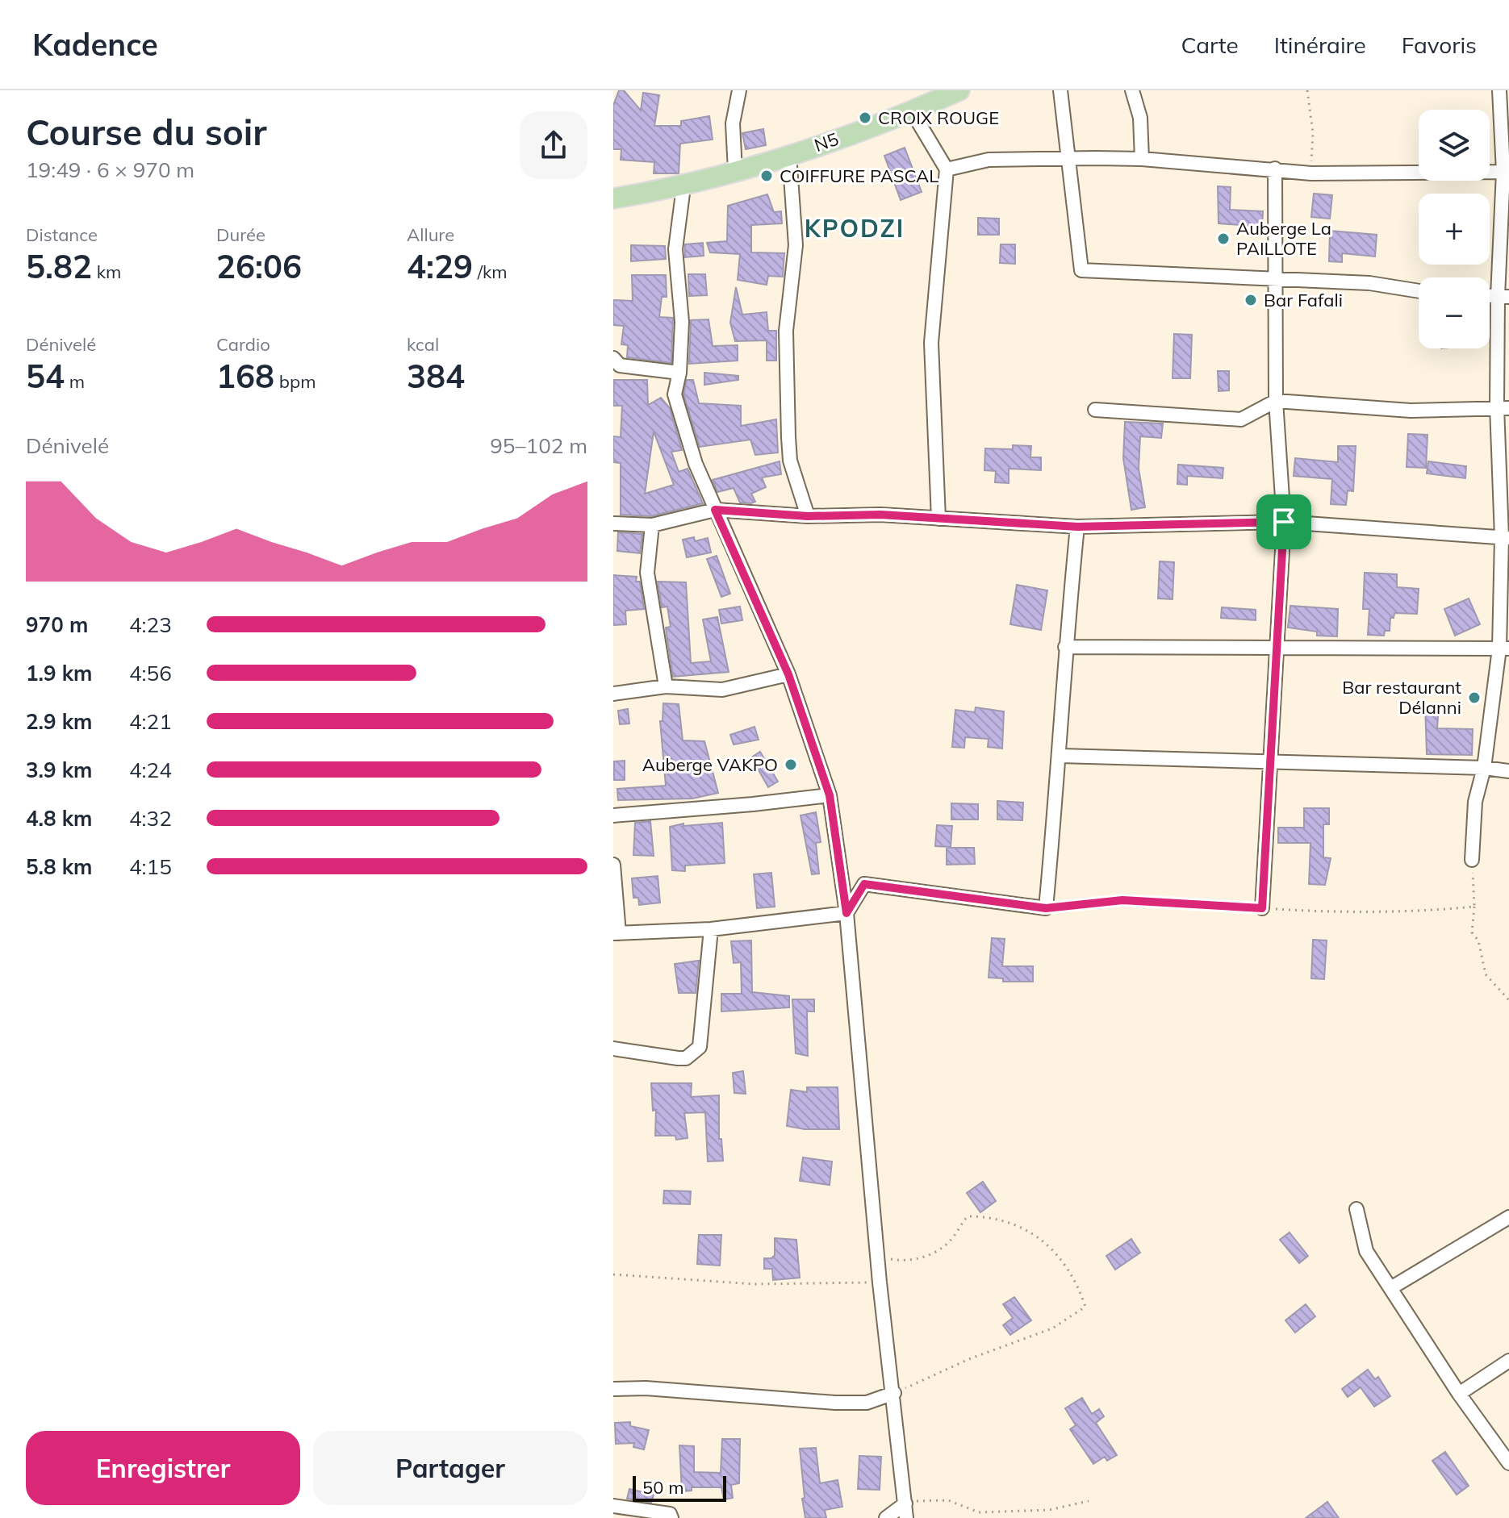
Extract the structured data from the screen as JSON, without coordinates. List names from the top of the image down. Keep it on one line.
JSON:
{"streets":{"main road":["N5"]},"districts":["KPODZI"],"places":["CROIX ROUGE","COIFFURE PASCAL","Auberge La PAILLOTE","Bar Fafali","Bar restaurant Délanni","Auberge VAKPO"],"scale_bar":"50 m","page":{"header":"Kadence","nav":["Carte","Itinéraire","Favoris"],"heading":["Course du soir","19:49 · 6 × 970 m"],"map_buttons":["+","−"],"stats":[["Distance","5.82 km"],["Durée","26:06"],["Allure","4:29 /km"],["Dénivelé","54 m"],["Cardio","168 bpm"],["kcal","384"]],"chart":["Dénivelé","95–102 m"],"list":[{"name":"970 m","note":"4:23"},{"name":"1.9 km","note":"4:56"},{"name":"2.9 km","note":"4:21"},{"name":"3.9 km","note":"4:24"},{"name":"4.8 km","note":"4:32"},{"name":"5.8 km","note":"4:15"}],"buttons":["Enregistrer","Partager"],"scale":"50 m"}}
